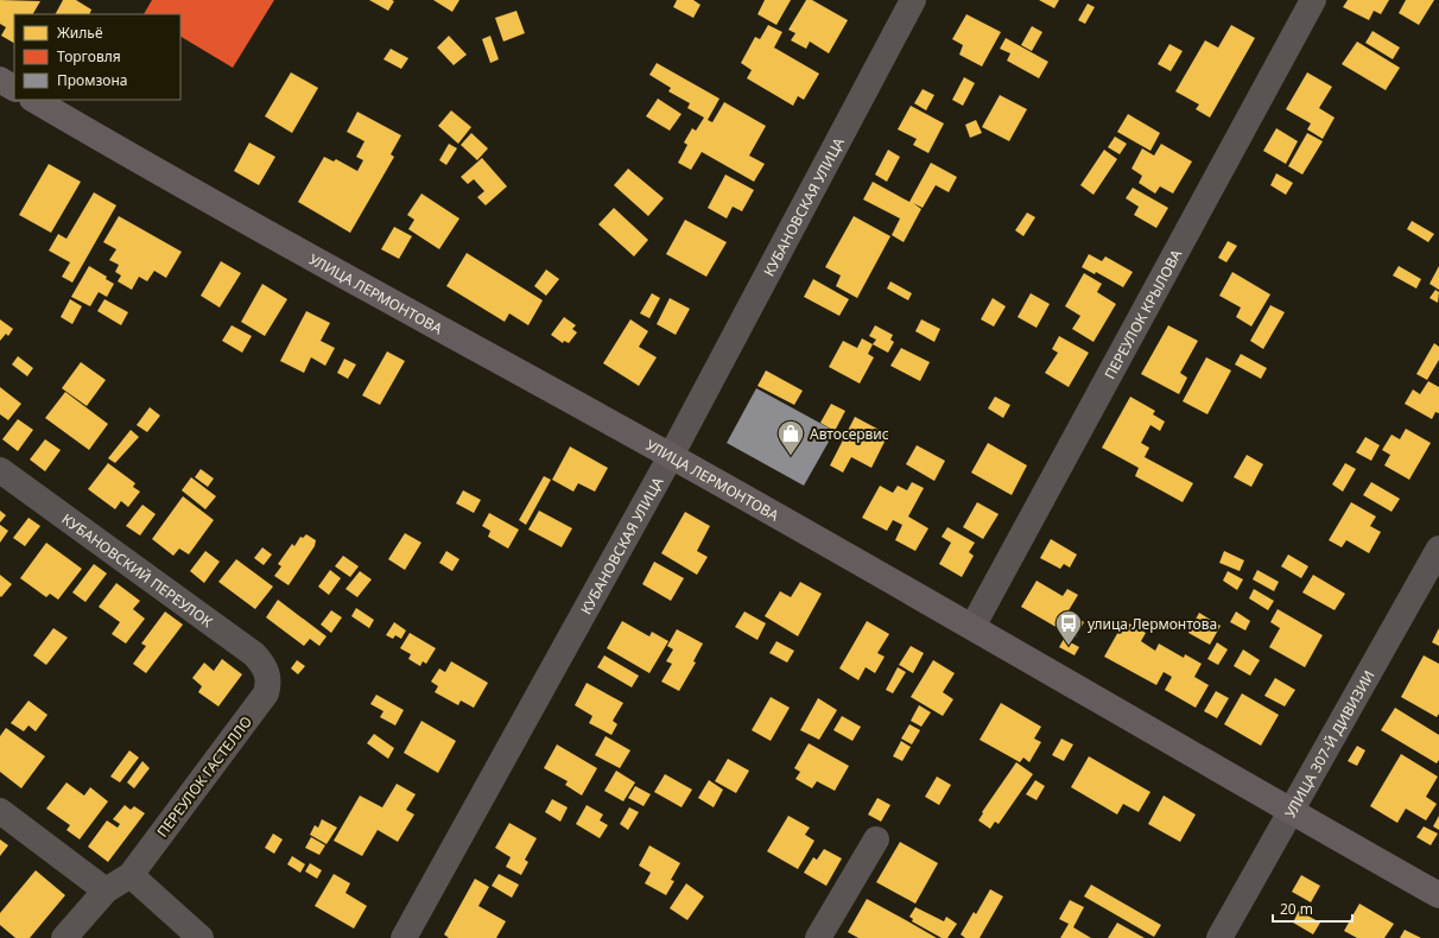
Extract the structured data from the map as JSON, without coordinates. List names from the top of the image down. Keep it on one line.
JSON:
{"streets":{"main road":["УЛИЦА ЛЕРМОНТОВА"],"street":["КУБАНОВСКАЯ УЛИЦА","ПЕРЕУЛОК КРЫЛОВА","КУБАНОВСКИЙ ПЕРЕУЛОК","УЛИЦА 307-Й ДИВИЗИИ","ПЕРЕУЛОК ГАСТЕЛЛО"]},"crossings":[["КУБАНОВСКАЯ УЛИЦА","УЛИЦА ЛЕРМОНТОВА"],["УЛИЦА ЛЕРМОНТОВА","ПЕРЕУЛОК КРЫЛОВА"],["УЛИЦА ЛЕРМОНТОВА","УЛИЦА 307-Й ДИВИЗИИ"],["КУБАНОВСКИЙ ПЕРЕУЛОК","ПЕРЕУЛОК ГАСТЕЛЛО"]],"places":{"shop":["Автосервис"],"bus stop":["улица Лермонтова"]},"legend":["Жильё","Торговля","Промзона"],"scale_bar":"20 m"}
